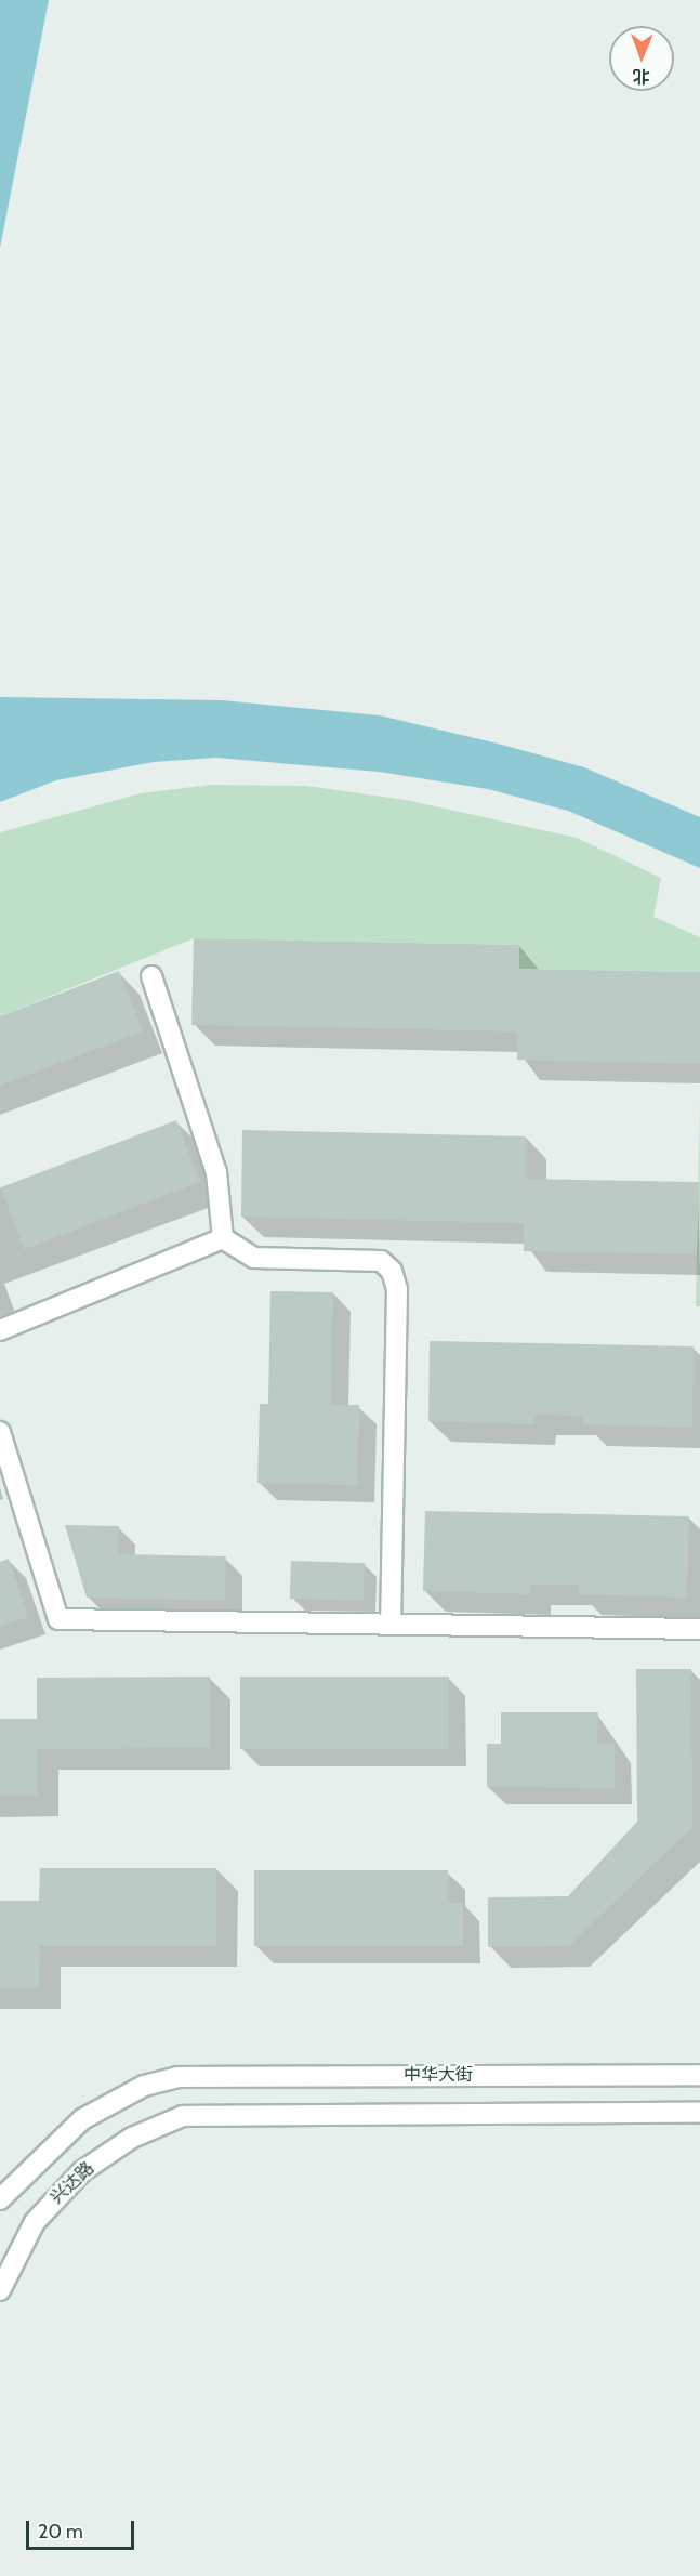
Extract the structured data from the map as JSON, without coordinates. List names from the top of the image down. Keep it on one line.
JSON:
{"streets":{"street":["中华大街","兴达路"]},"scale_bar":"20 m","north":"bottom"}
